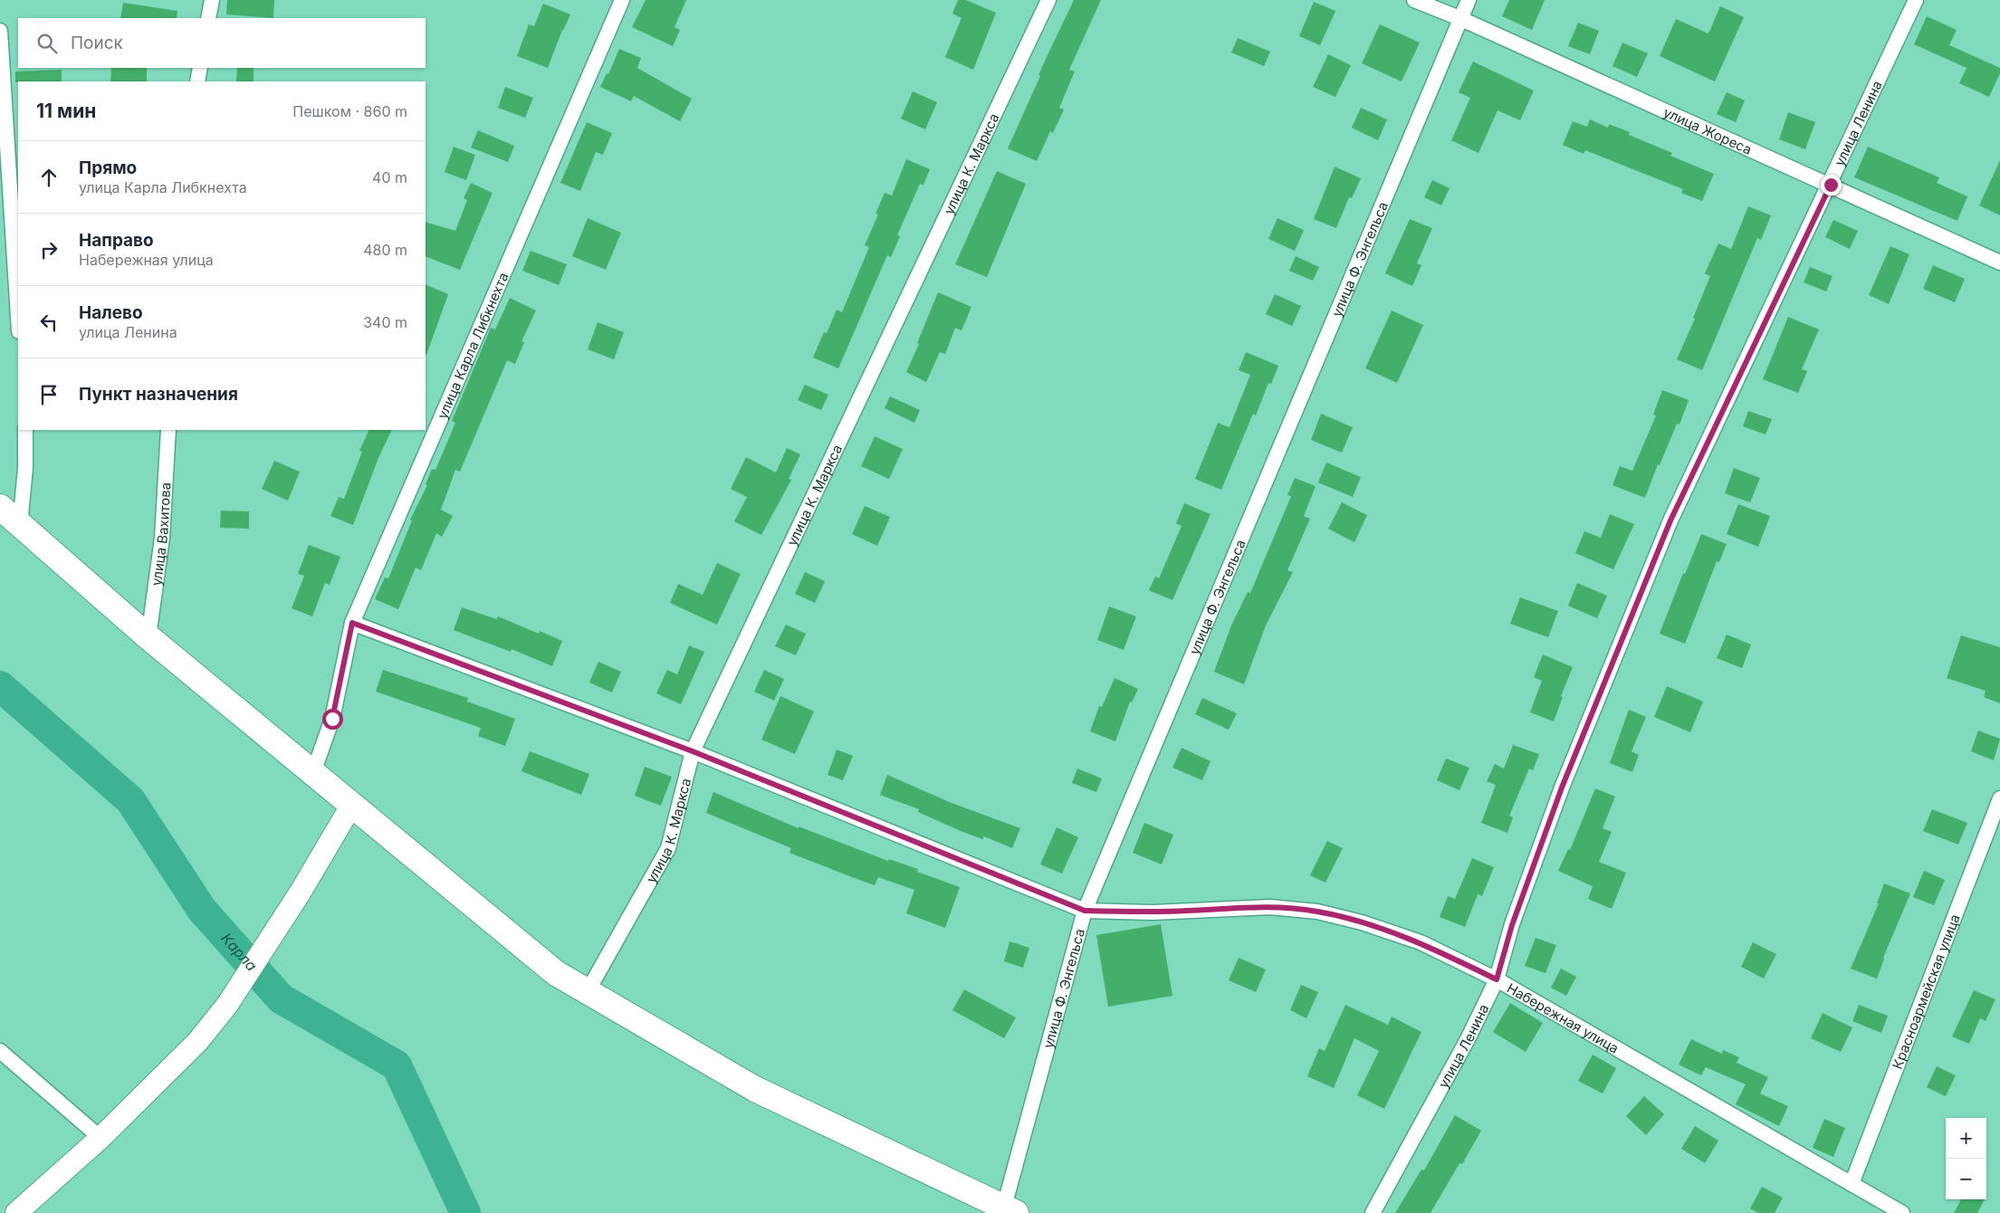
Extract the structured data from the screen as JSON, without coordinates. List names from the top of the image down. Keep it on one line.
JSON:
{"streets":{"street":["улица Ленина","улица Жореса","улица К. Маркса","улица Ф. Энгельса","улица Карла Либкнехта","улица Вахитова","Красноармейская улица","Набережная улица"]},"crossings":[["улица Ленина","улица Жореса"],["улица Ленина","Набережная улица"],["улица Жореса","улица Ф. Энгельса"],["улица К. Маркса","Набережная улица"],["улица Ф. Энгельса","Набережная улица"],["улица Карла Либкнехта","Набережная улица"],["Красноармейская улица","Набережная улица"]],"water":["Карла"],"page":{"search":"Поиск","heading":["11 мин","Пешком · 860 m"],"list":[["Прямо","улица Карла Либкнехта","40 m"],["Направо","Набережная улица","480 m"],["Налево","улица Ленина","340 m"],"Пункт назначения"],"map_buttons":["+","−"]}}
